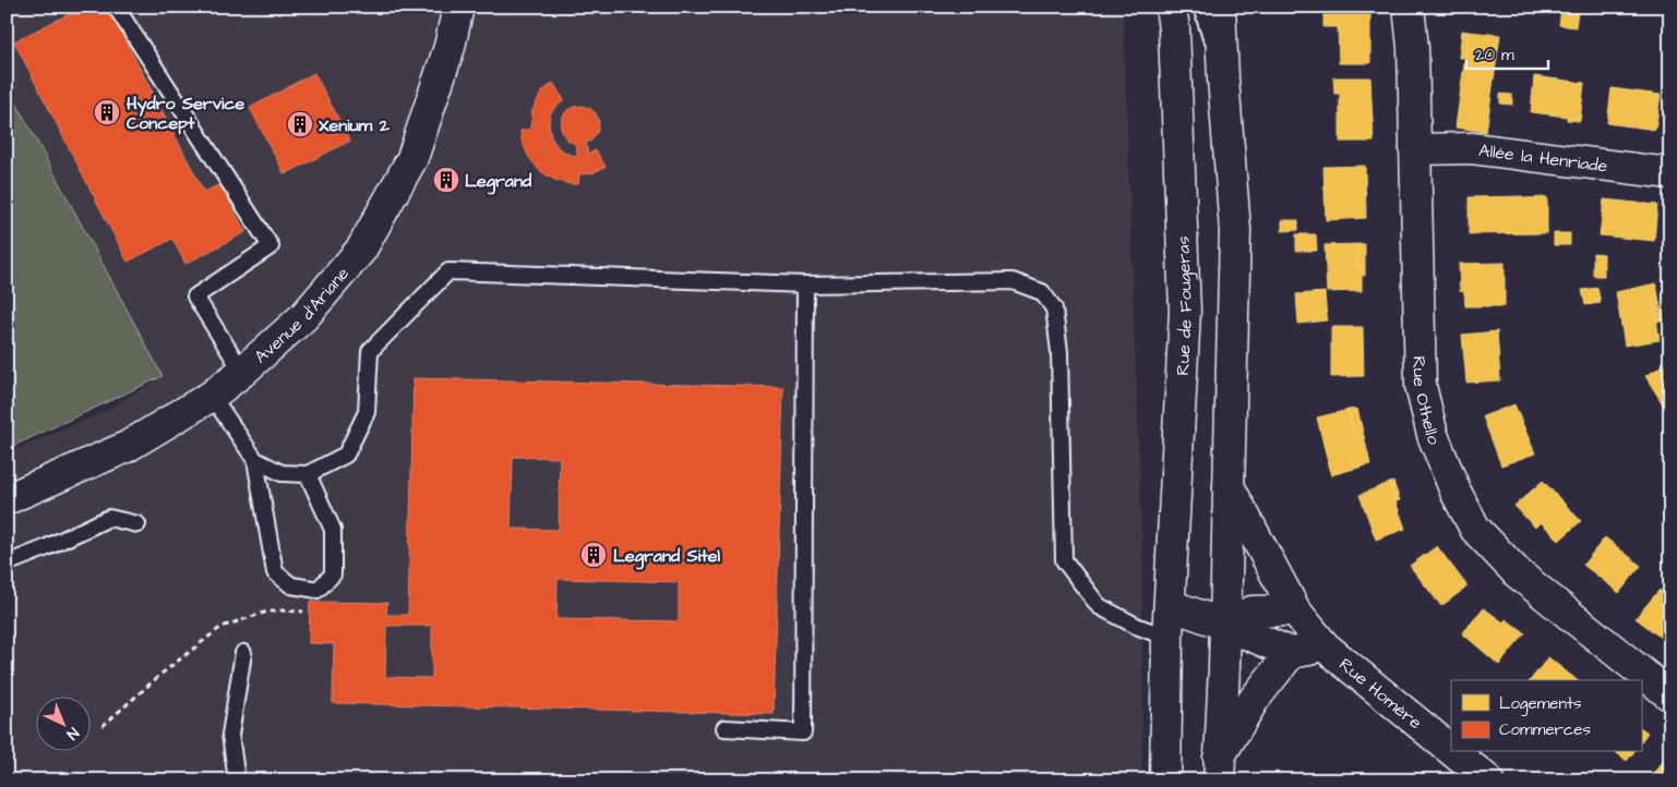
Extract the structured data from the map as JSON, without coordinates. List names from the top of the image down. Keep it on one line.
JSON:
{"streets":{"street":["Allée la Henriade","Rue de Fougeras","Avenue d'Ariane","Rue Othello","Rue Homère"]},"crossings":[["Allée la Henriade","Rue Othello"]],"places":{"building":["Hydro Service Concept","Xenium 2","Legrand","Legrand Sitel"]},"legend":["Logements","Commerces"],"scale_bar":"20 m","north":"bottom right"}
